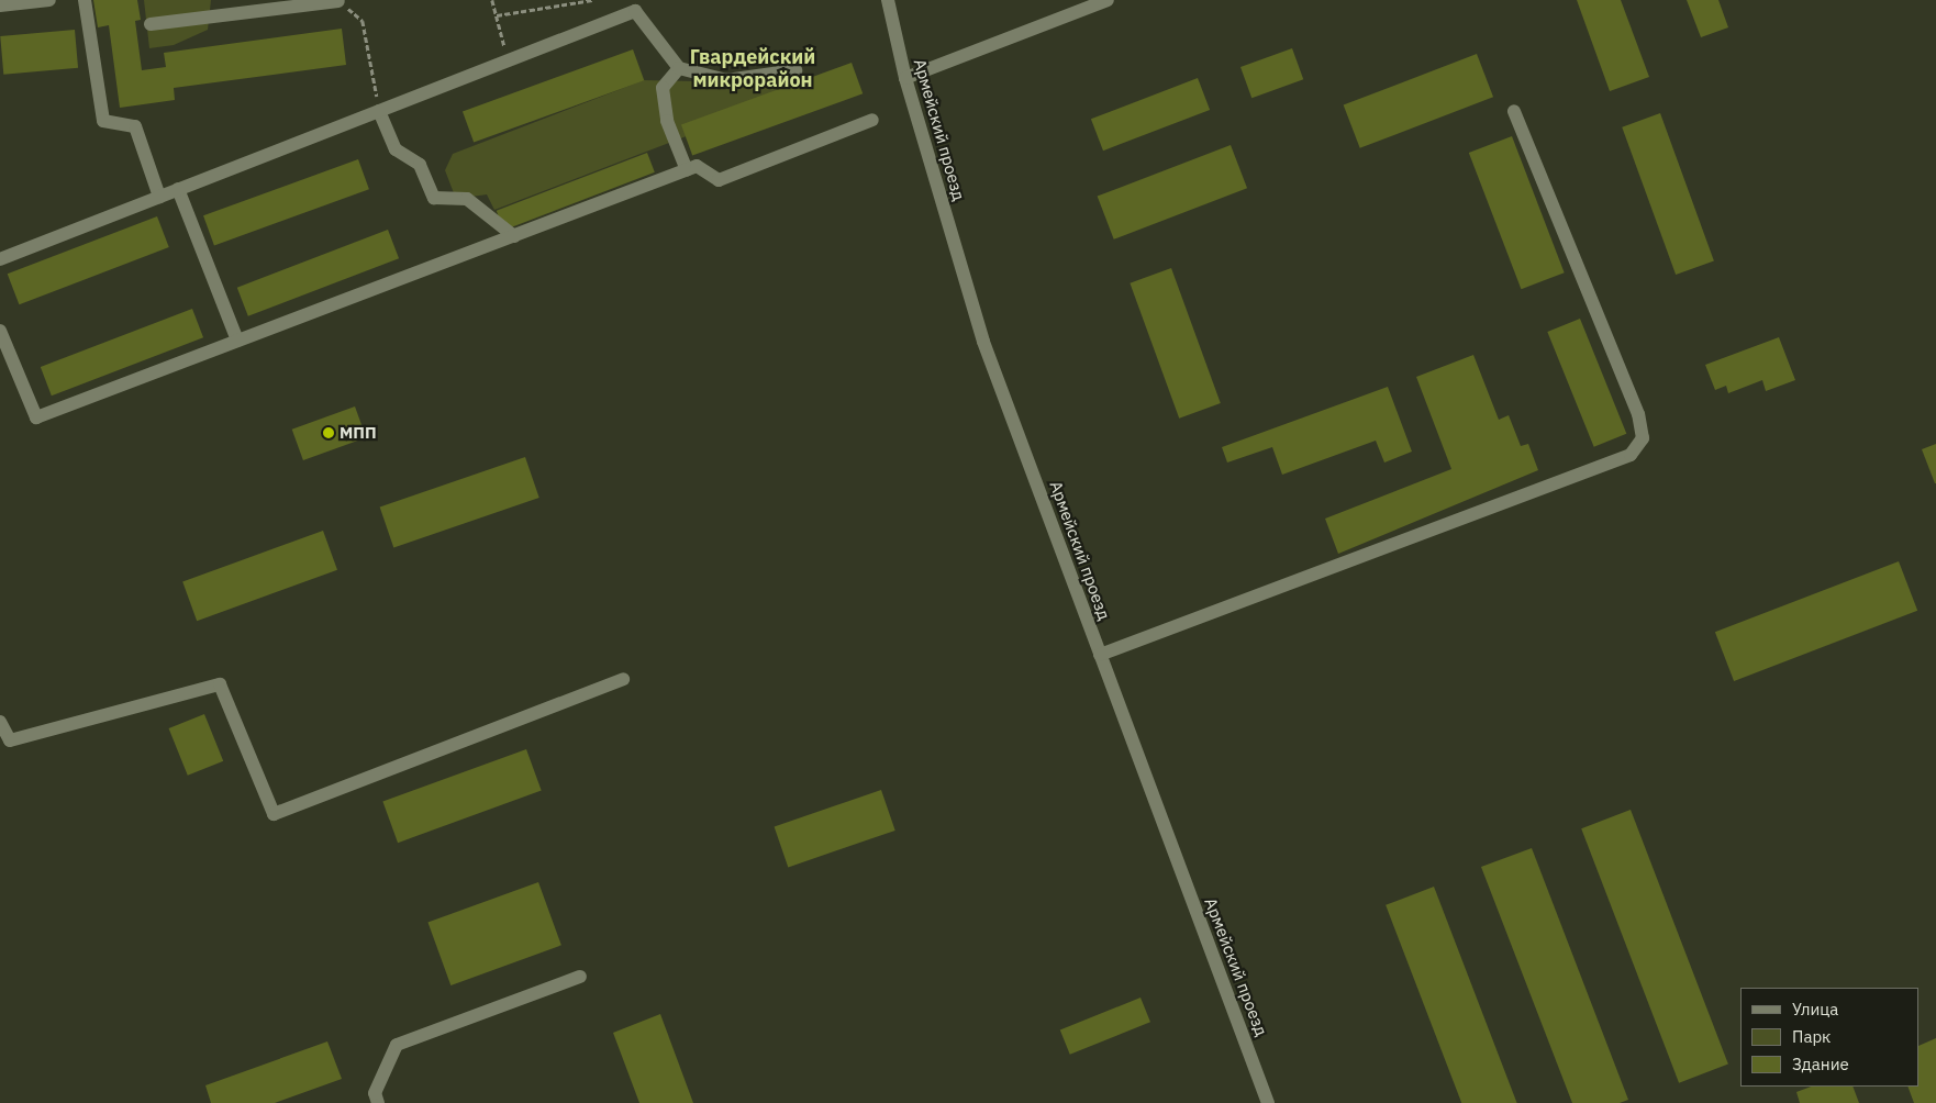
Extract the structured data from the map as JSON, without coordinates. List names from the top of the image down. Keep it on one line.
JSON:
{"streets":{"street":["Армейский проезд"]},"districts":["Гвардейский микрорайон"],"places":["МПП"],"legend":["Улица","Парк","Здание"]}
